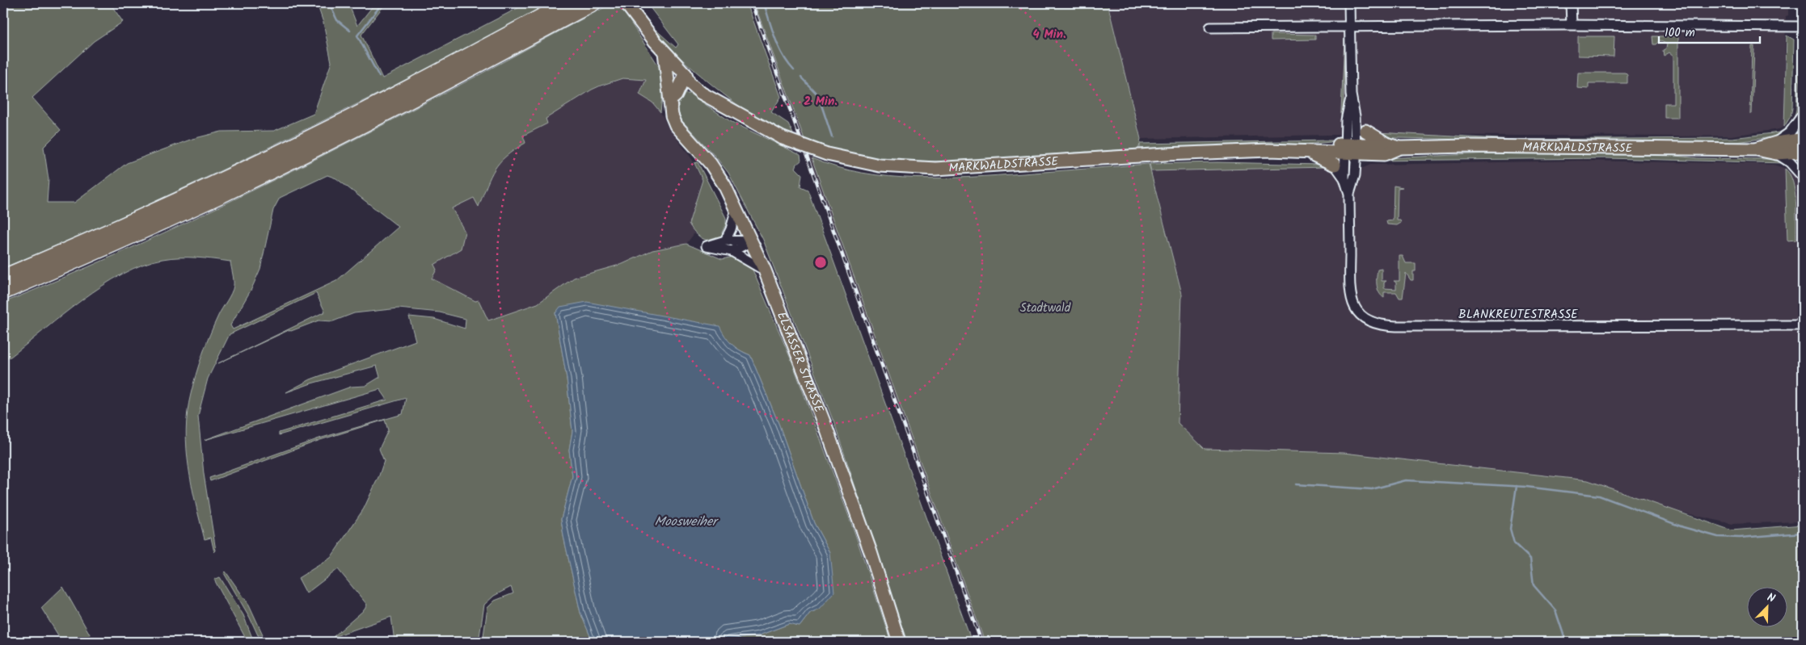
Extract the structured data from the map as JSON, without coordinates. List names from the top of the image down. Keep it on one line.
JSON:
{"streets":{"main road":["MARKWALDSTRASSE","ELSÄSSER STRASSE"],"street":["BLANKREUTESTRASSE"]},"crossings":[["MARKWALDSTRASSE","BLANKREUTESTRASSE"],["MARKWALDSTRASSE","ELSÄSSER STRASSE"]],"water":["Moosweiher"],"parks":["Stadtwald"],"scale_bar":"100 m","north":"top right","rings":["4 Min.","2 Min."]}
